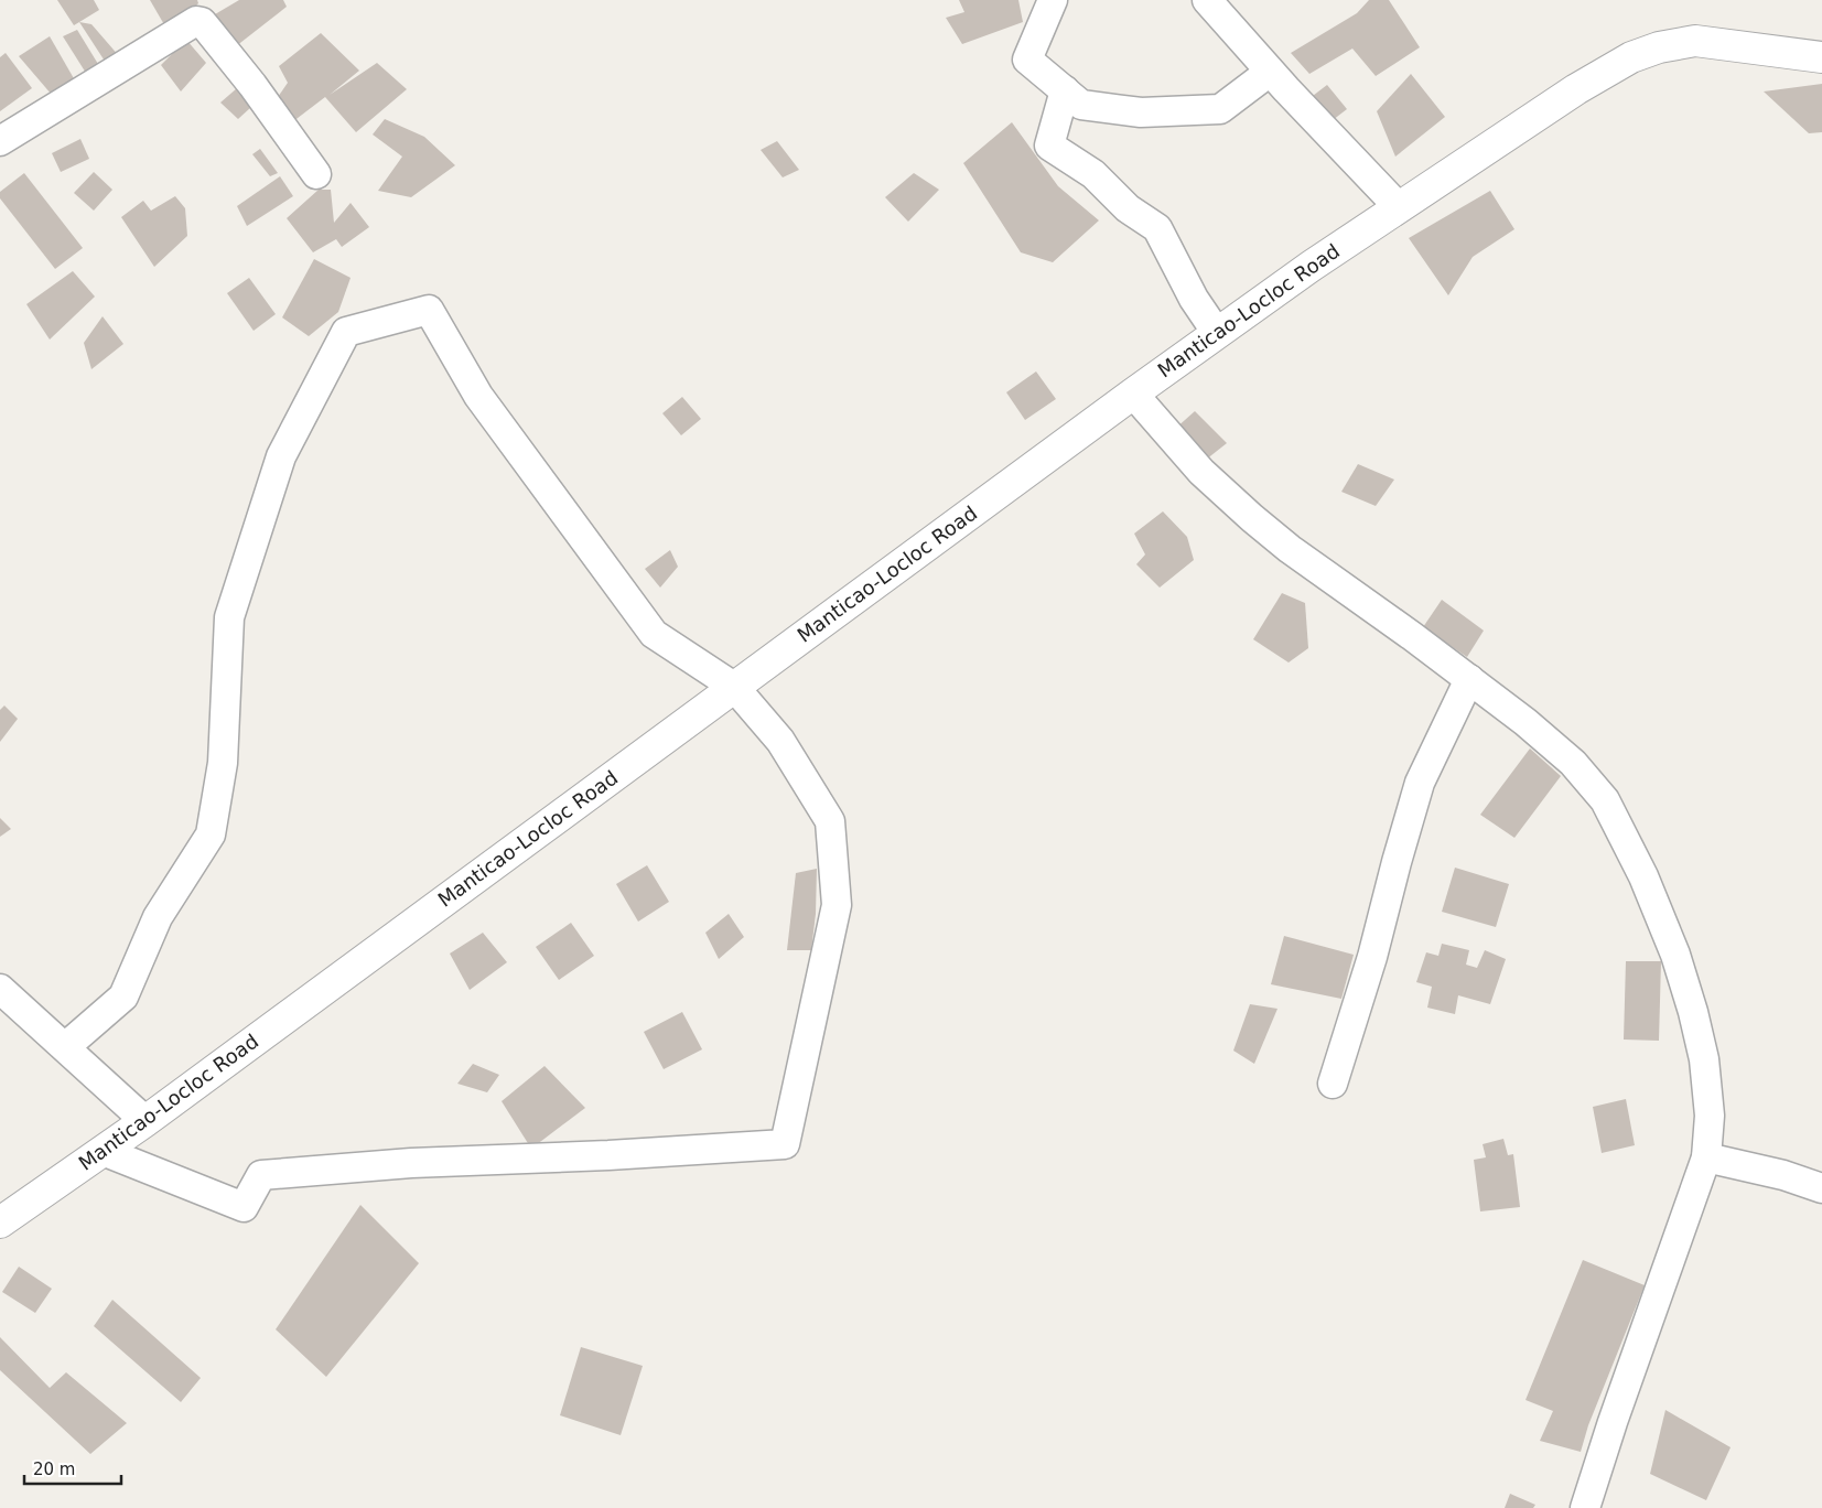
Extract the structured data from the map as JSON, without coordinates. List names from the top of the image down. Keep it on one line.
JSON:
{"streets":{"street":["Manticao-Locloc Road"]},"scale_bar":"20 m"}
